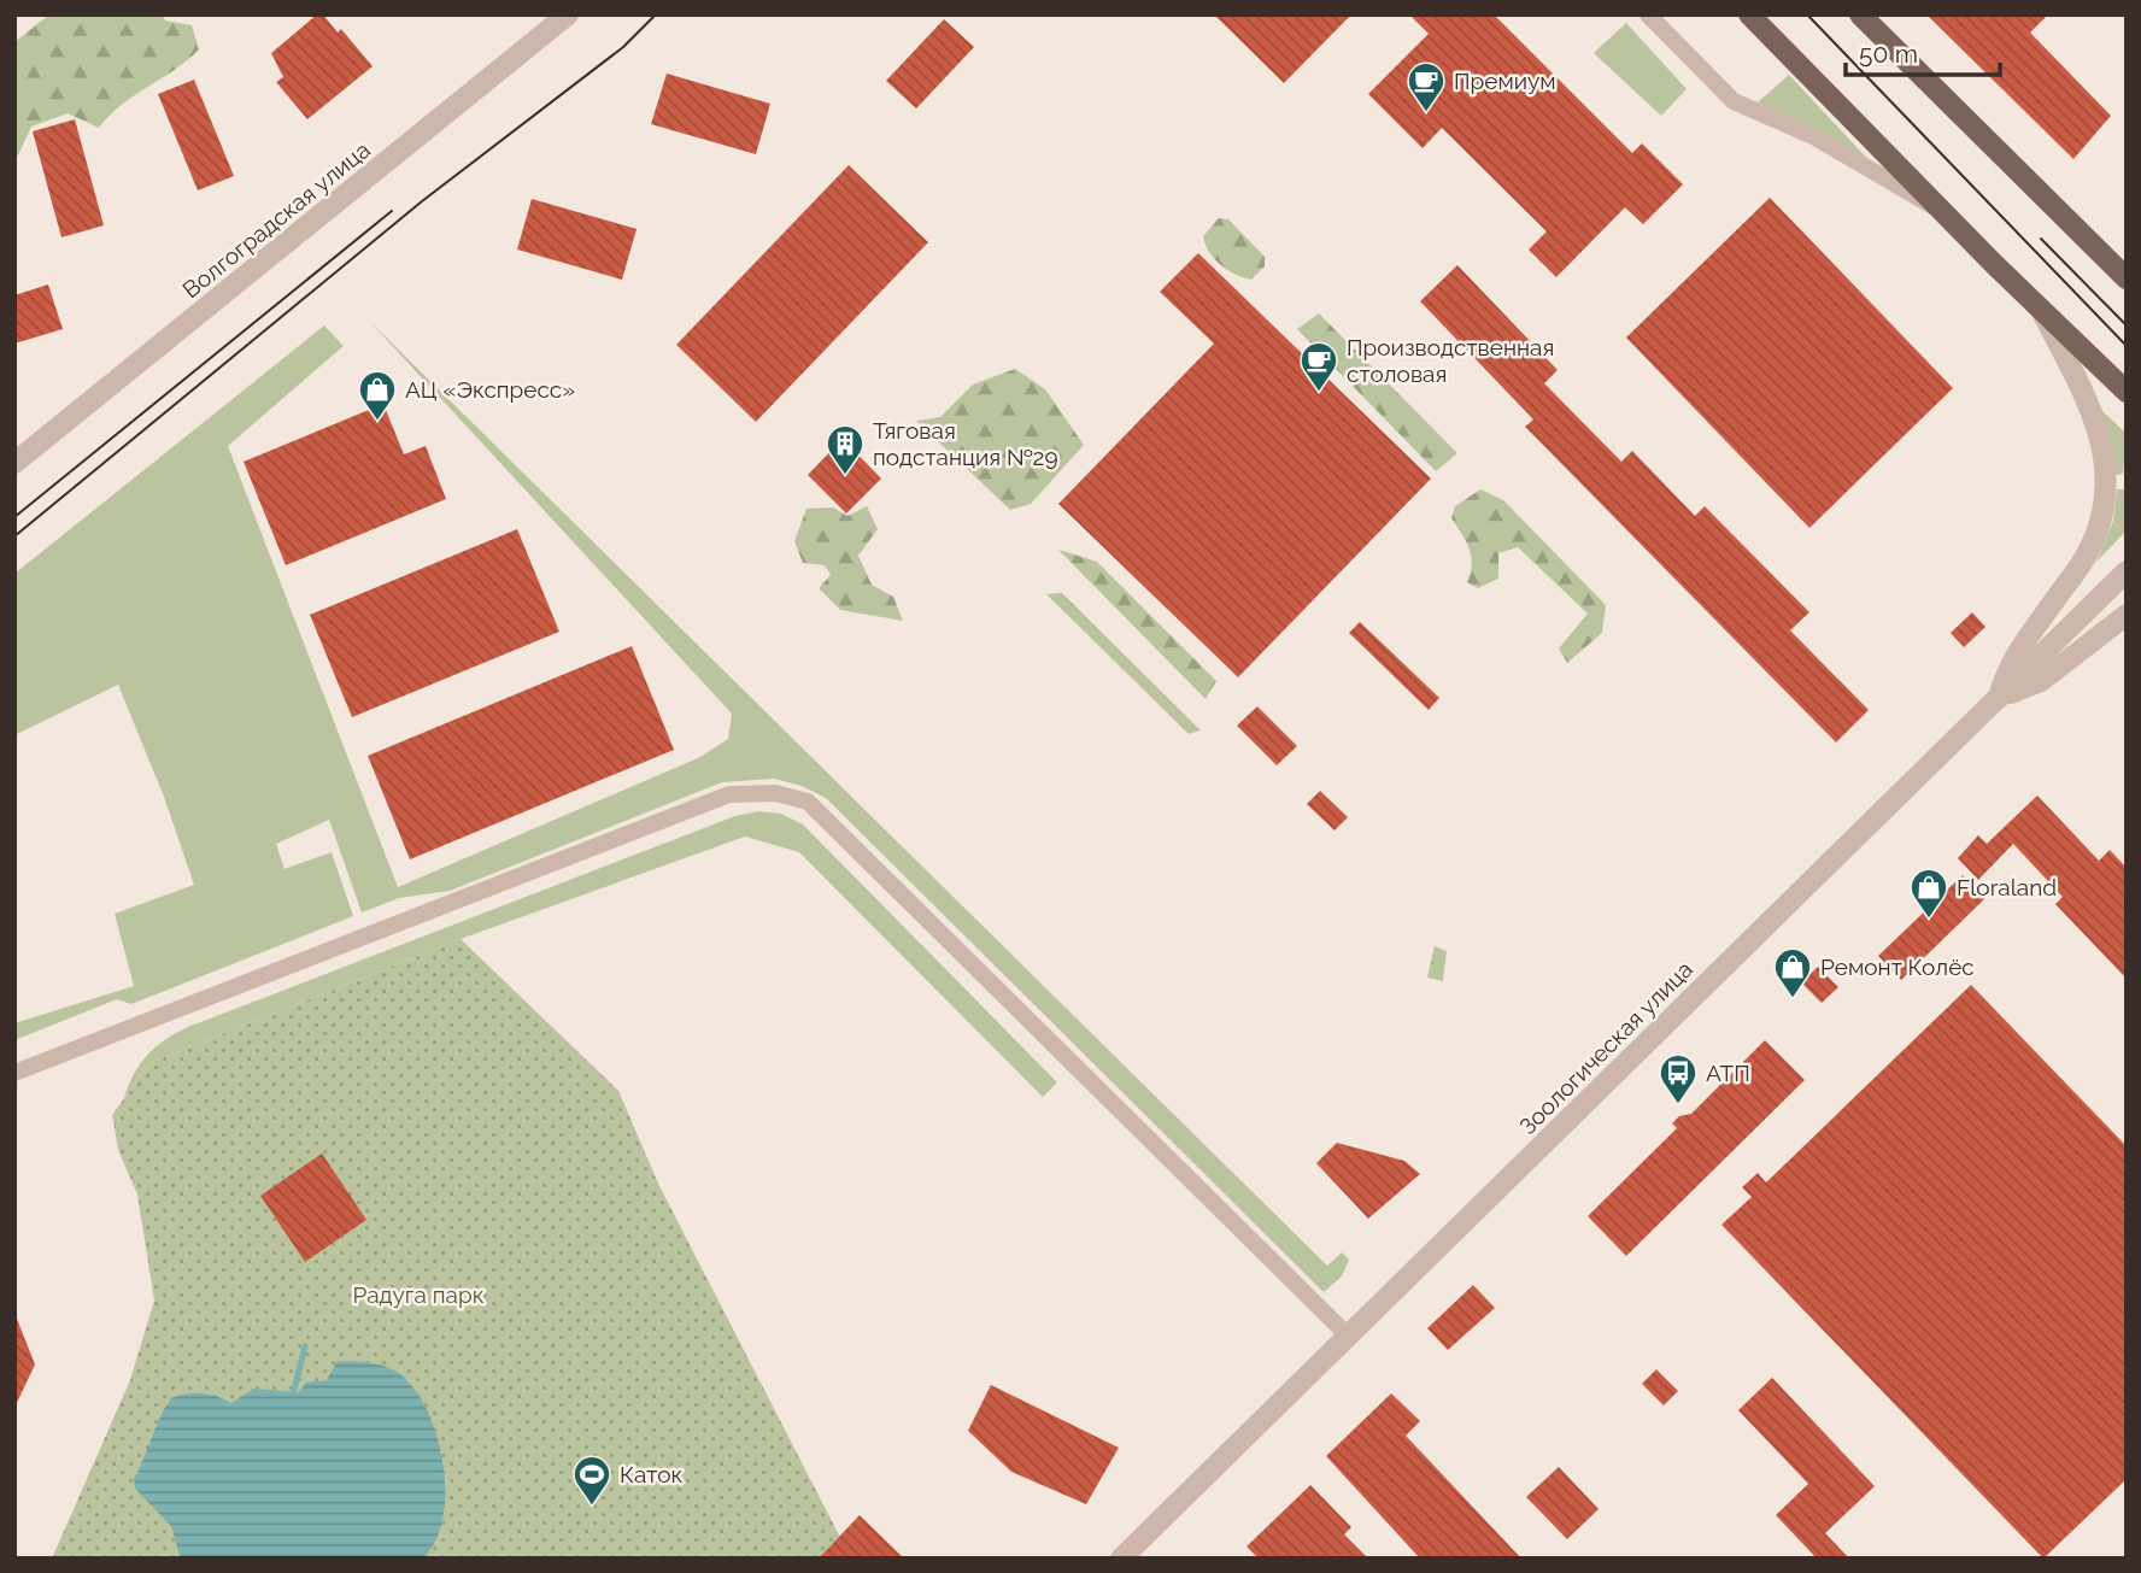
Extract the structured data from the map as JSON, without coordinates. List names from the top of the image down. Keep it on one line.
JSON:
{"streets":{"street":["Волгоградская улица","Зоологическая улица"]},"parks":["Радуга парк"],"places":{"cafe":["Премиум","Производственная столовая"],"shop":["АЦ «Экспресс»","Floraland","Ремонт Колёс"],"building":["Тяговая подстанция №29"],"bus stop":["АТП"],"sports":["Каток"]},"scale_bar":"50 m"}
